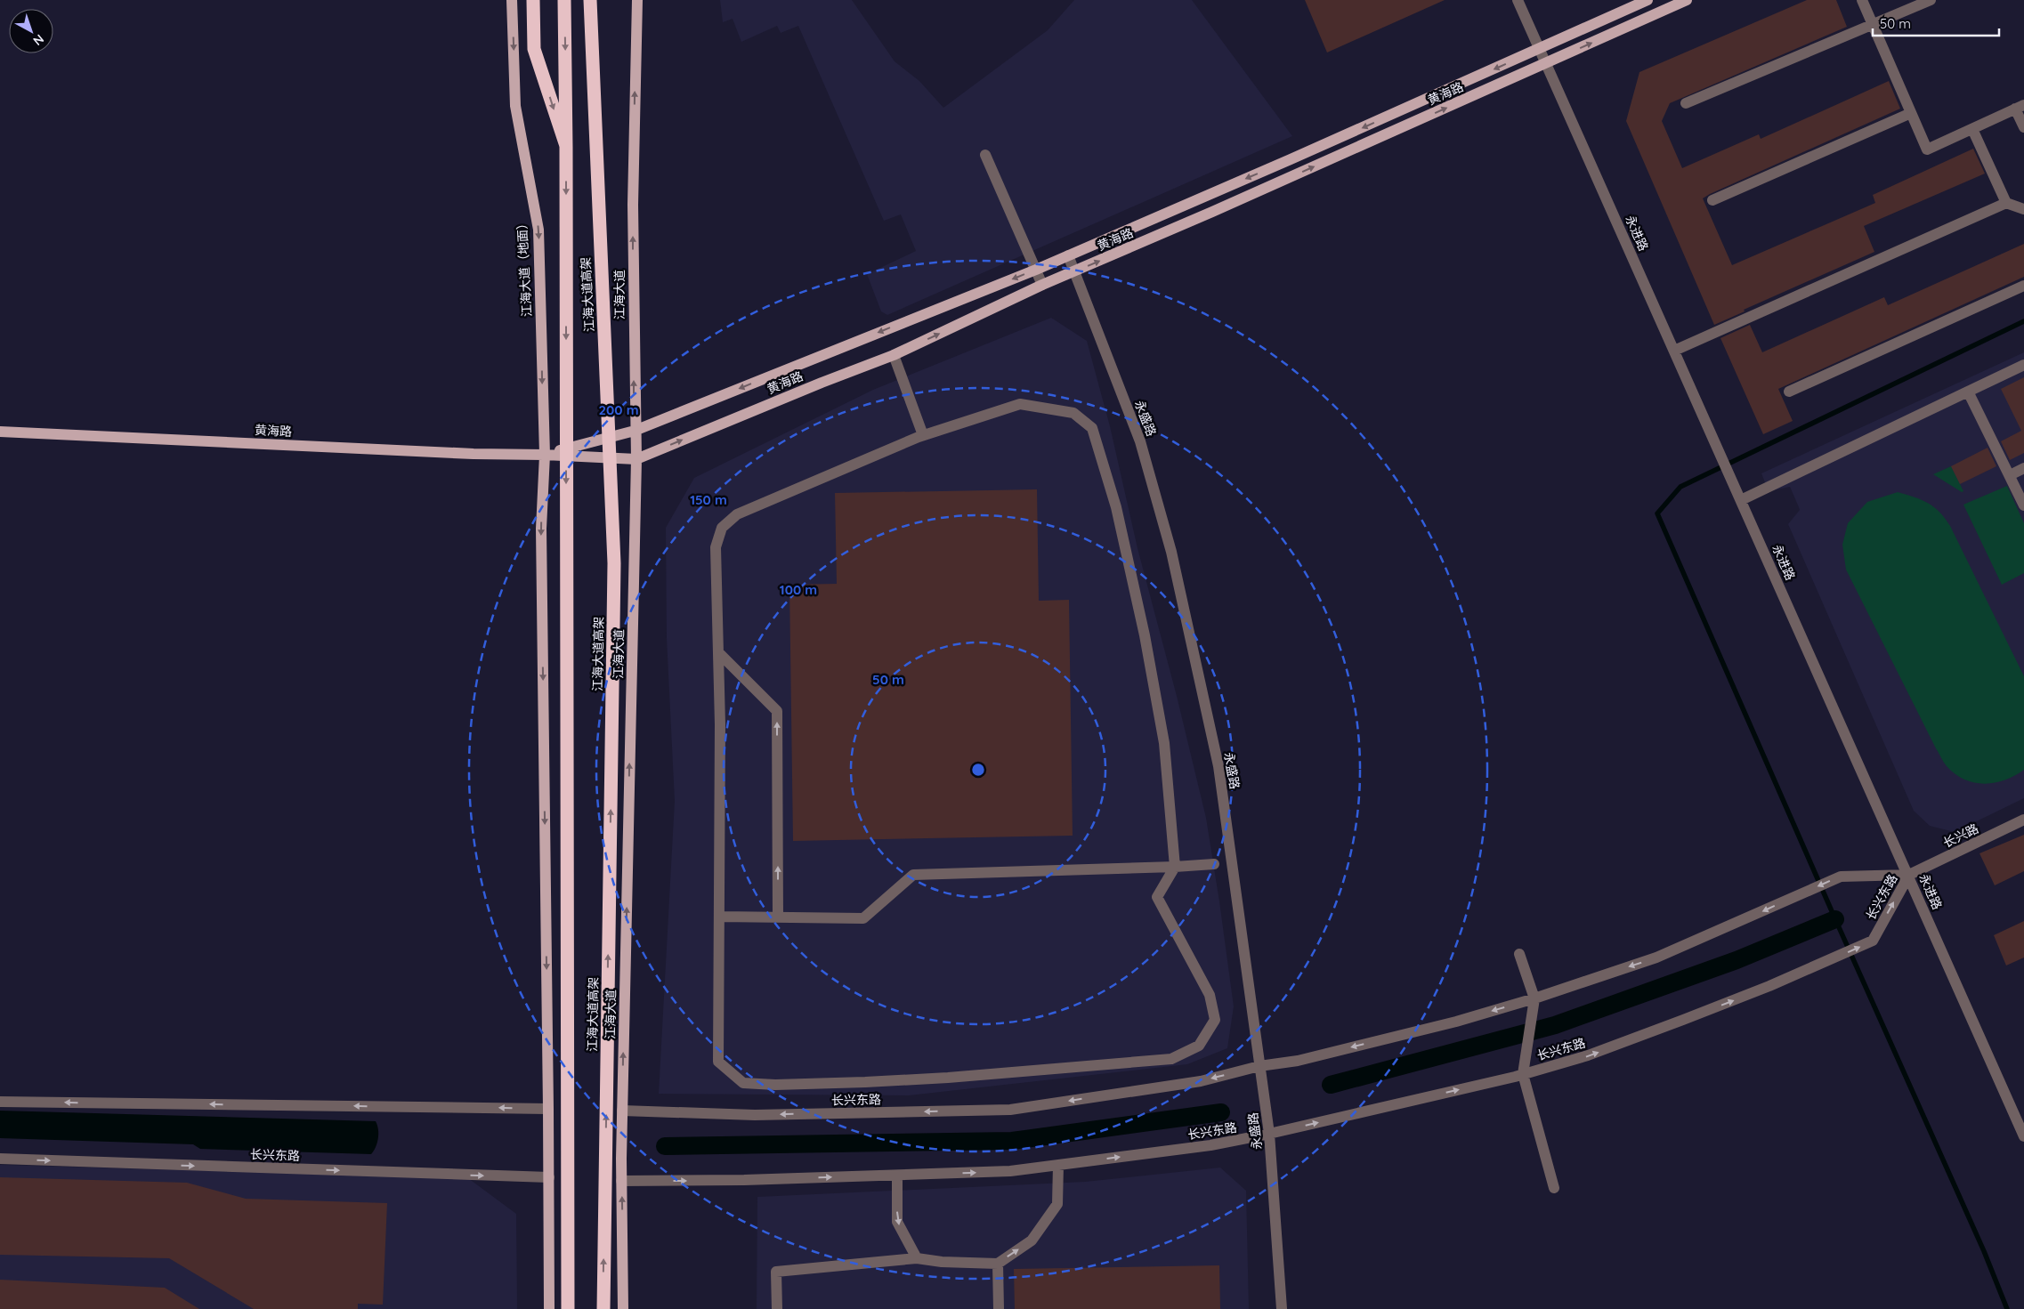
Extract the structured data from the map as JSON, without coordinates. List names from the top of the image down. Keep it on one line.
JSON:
{"streets":{"highway":["江海大道高架"],"main road":["黄海路","江海大道（地面）","江海大道"],"street":["永进路","永盛路","长兴路","长兴东路"]},"crossings":[["黄海路","永进路"],["黄海路","江海大道（地面）"],["黄海路","江海大道"],["黄海路","永盛路"],["永进路","长兴路"],["永进路","长兴东路"],["江海大道","长兴东路"],["永盛路","长兴东路"],["长兴路","长兴东路"]],"one_way":["江海大道（地面）"],"scale_bar":"50 m","north":"bottom right","rings":["200 m","150 m","100 m","50 m"]}
